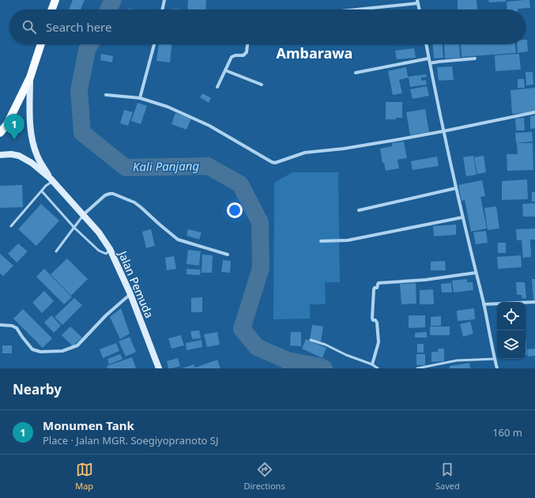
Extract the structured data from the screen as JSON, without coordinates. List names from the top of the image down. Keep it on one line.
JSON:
{"streets":{"main road":["Jalan Pemuda"]},"districts":["Ambarawa"],"water":["Kali Panjang"],"page":{"search":"Search here","pins":"1","heading":"Nearby","list":[{"mark":"1","name":"Monumen Tank","note":"Place · Jalan MGR. Soegiyopranoto SJ","value":"160 m"}],"nav":["Map","Directions","Saved"]}}
